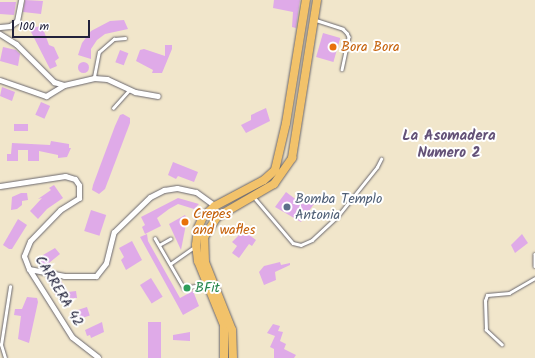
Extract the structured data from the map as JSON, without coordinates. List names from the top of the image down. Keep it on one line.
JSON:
{"streets":{"street":["CARRERA 42"]},"districts":["La Asomadera Numero 2"],"places":["Bora Bora","Bomba Templo Antonia","Crepes and wafles","BFit"],"scale_bar":"100 m"}
